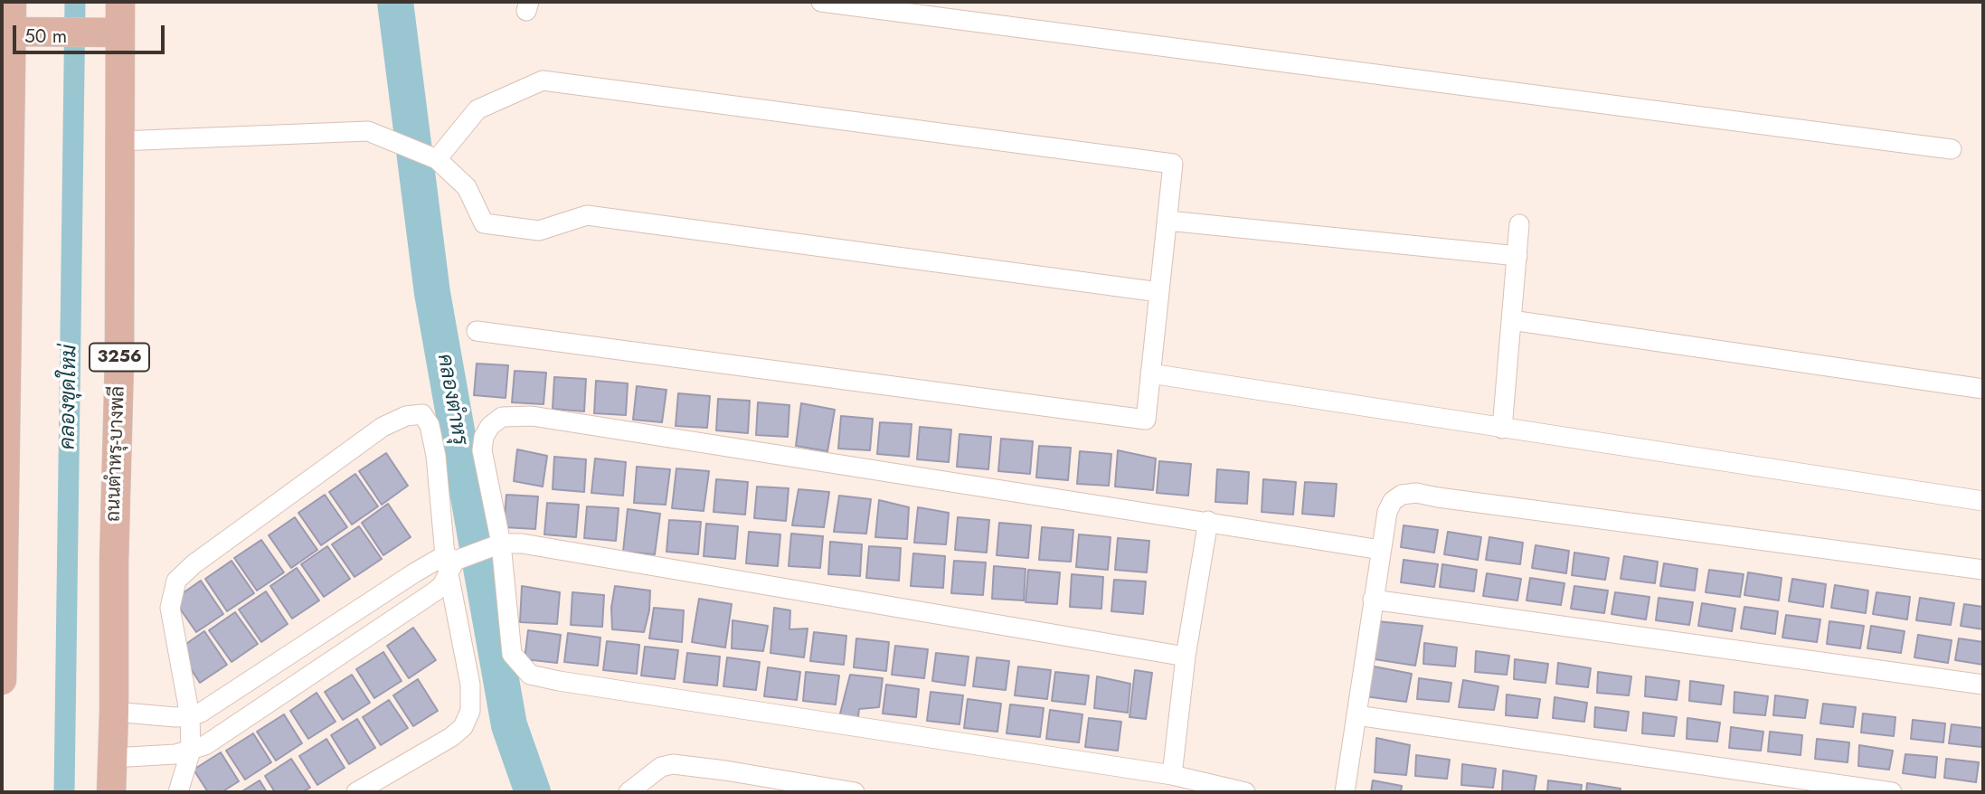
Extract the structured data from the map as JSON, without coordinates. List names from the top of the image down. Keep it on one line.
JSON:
{"streets":{"main road":["3256","ถนนตำหรุ-บางพลี"]},"water":["คลองขุดใหม่","คลองตำหรุ"],"scale_bar":"50 m"}
